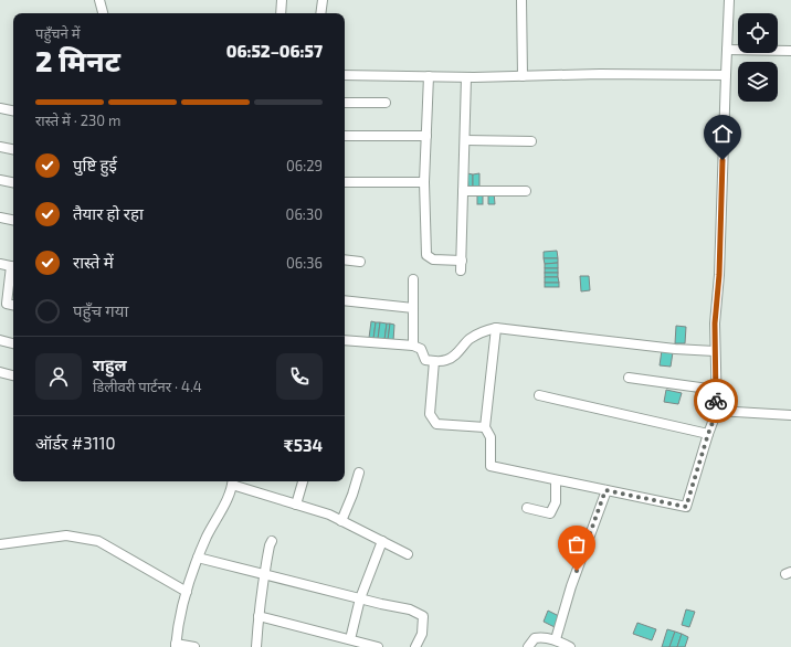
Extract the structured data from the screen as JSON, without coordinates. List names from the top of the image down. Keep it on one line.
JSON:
{"page":{"heading":["2 मिनट","पहुँचने में","06:52–06:57"],"panel":["राहुल","डिलीवरी पार्टनर · 4.4","ऑर्डर #3110","₹534"],"bar":"रास्ते में · 230 m","list":[["पुष्टि हुई","06:29"],["तैयार हो रहा","06:30"],["रास्ते में","06:36"],"पहुँच गया"]}}
